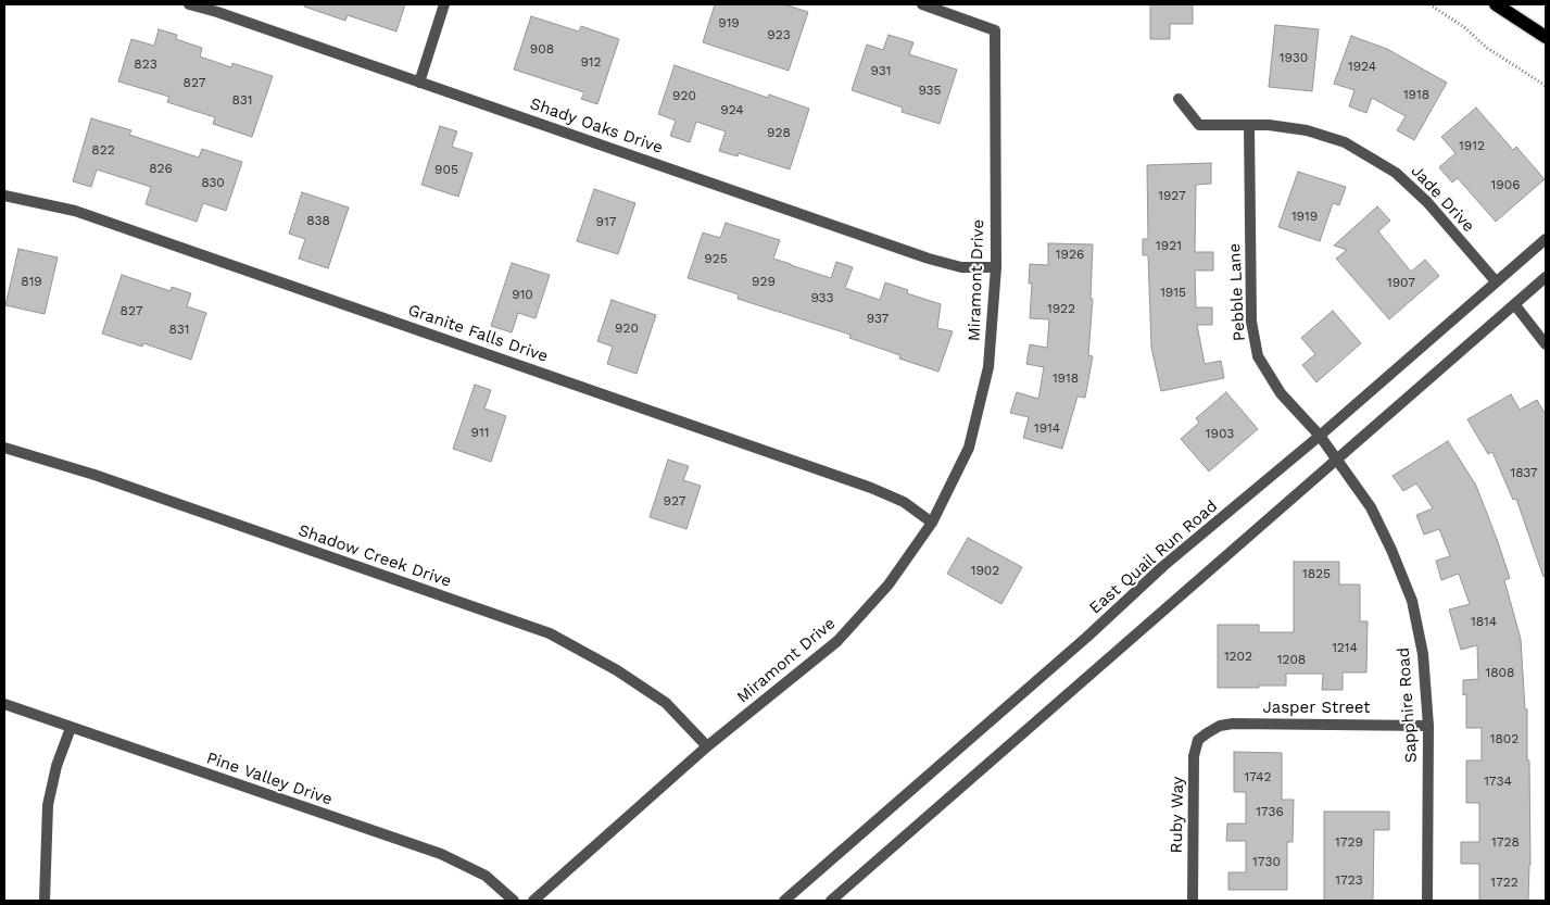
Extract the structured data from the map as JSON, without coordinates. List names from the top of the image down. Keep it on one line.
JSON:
{"streets":{"street":["Shady Oaks Drive","Jade Drive","Miramont Drive","Pebble Lane","Granite Falls Drive","Shadow Creek Drive","East Quail Run Road","Sapphire Road","Jasper Street","Pine Valley Drive","Ruby Way"]},"crossings":[["Shady Oaks Drive","Miramont Drive"],["Jade Drive","Pebble Lane"],["Jade Drive","East Quail Run Road"],["Miramont Drive","Granite Falls Drive"],["Miramont Drive","Shadow Creek Drive"],["Pebble Lane","East Quail Run Road"],["Pebble Lane","Sapphire Road"],["East Quail Run Road","Sapphire Road"],["Sapphire Road","Jasper Street"],["Jasper Street","Ruby Way"]],"house_numbers":["919","923","908","1930","912","823","1924","931","827","935","1918","920","831","924","928","1912","822","826","905","830","1906","1927","1919","838","917","1921","1926","925","819","929","1907","1915","910","933","1922","827","937","920","831","1918","1914","911","1903","1837","927","1902","1825","1814","1214","1202","1208","1808","1802","1742","1734","1736","1729","1728","1730","1723","1722"]}
